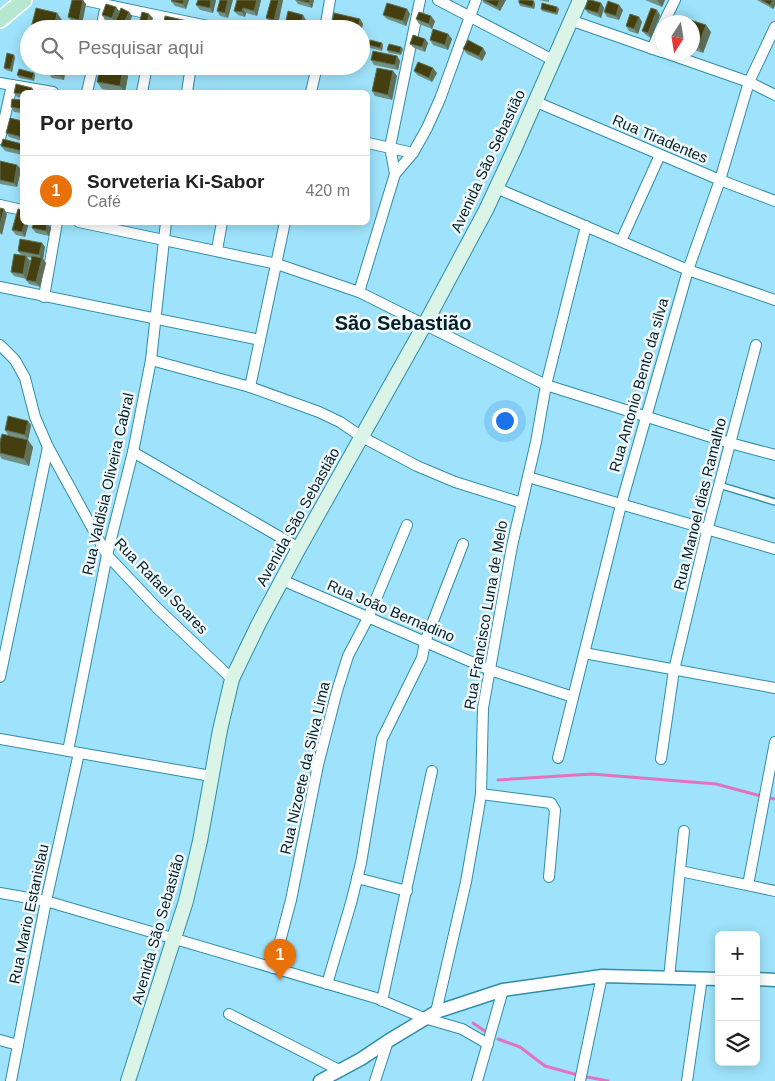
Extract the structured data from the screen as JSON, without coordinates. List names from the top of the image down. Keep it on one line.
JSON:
{"streets":{"main road":["Avenida São Sebastião"],"street":["Rua Tiradentes","Rua Antonio Bento da silva","Rua Valdisia Oliveira Cabral","Rua Manoel dias Ramalho","Rua Rafael Soares","Rua João Bernadino","Rua Francisco Luna de Melo","Rua Nizoete da Silva Lima","Rua Mario Estanislau"]},"crossings":[["Rua Tiradentes","Avenida São Sebastião"],["Rua Tiradentes","Rua Antonio Bento da silva"],["Avenida São Sebastião","Rua Rafael Soares"],["Avenida São Sebastião","Rua João Bernadino"],["Rua Antonio Bento da silva","Rua João Bernadino"],["Rua Valdisia Oliveira Cabral","Rua Rafael Soares"],["Rua João Bernadino","Rua Francisco Luna de Melo"],["Rua João Bernadino","Rua Nizoete da Silva Lima"]],"districts":["São Sebastião"],"north":"bottom","page":{"search":"Pesquisar aqui","heading":"Por perto","list":[{"mark":"1","name":"Sorveteria Ki-Sabor","note":"Café","value":"420 m"}],"map_buttons":["+","−"],"pins":"1"}}
